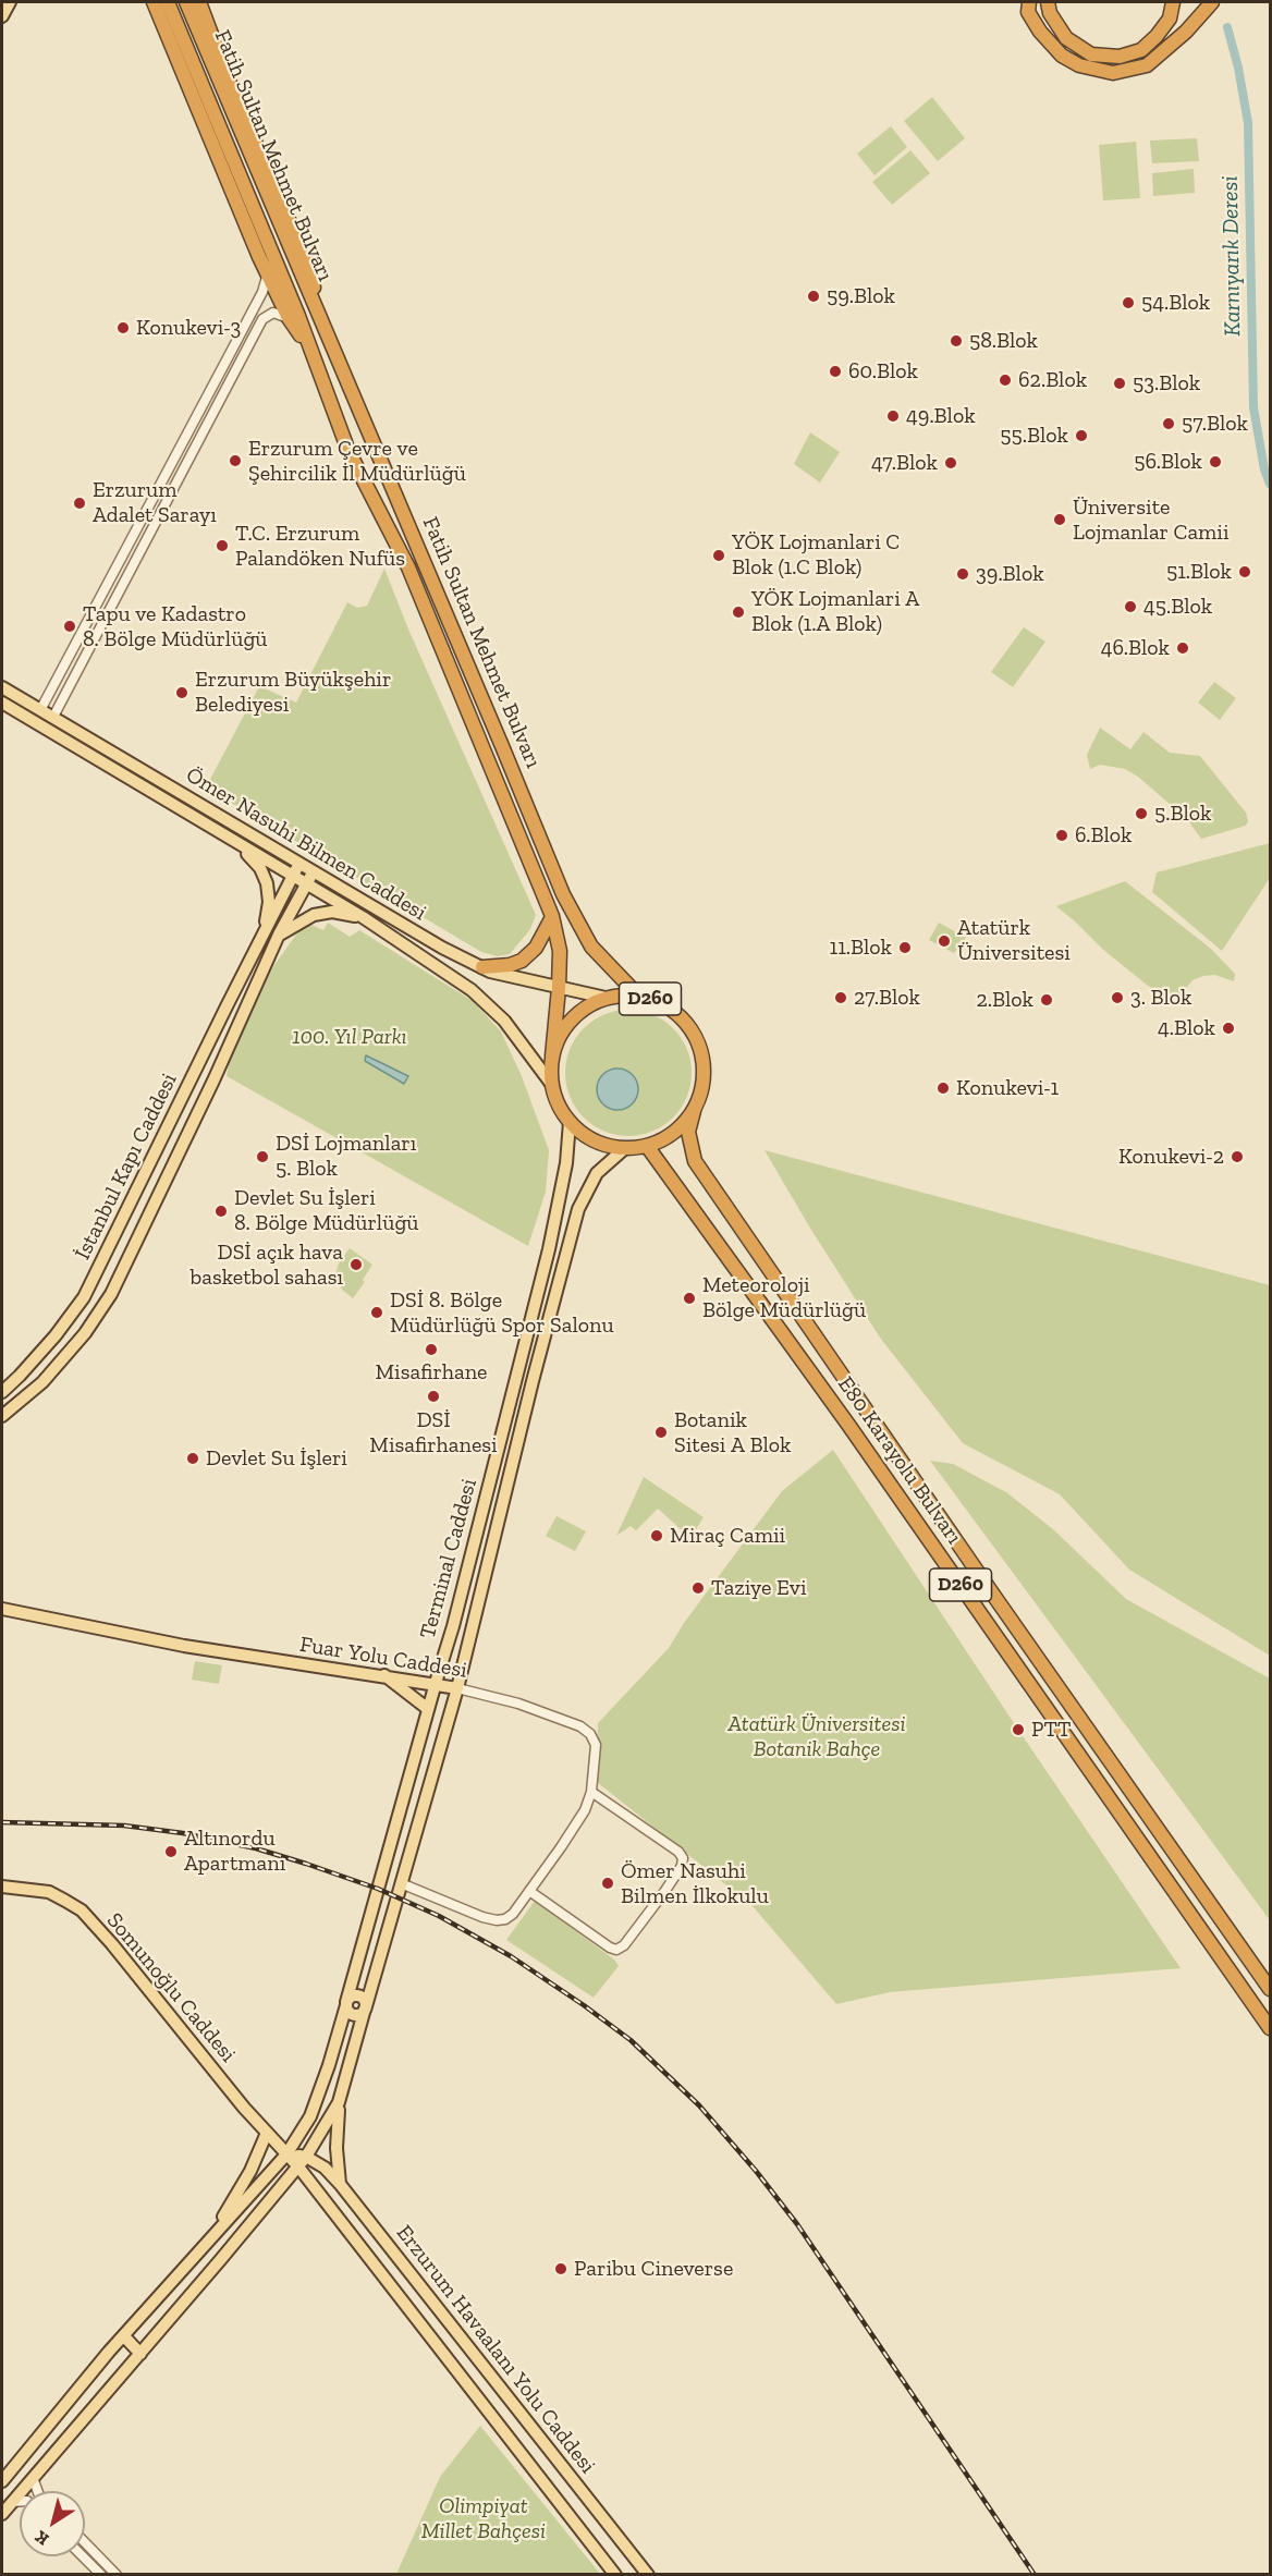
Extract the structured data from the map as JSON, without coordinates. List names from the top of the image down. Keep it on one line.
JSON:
{"streets":{"highway":["Fatih Sultan Mehmet Bulvarı","D260","E80 Karayolu Bulvarı"],"main road":["Ömer Nasuhi Bilmen Caddesi","İstanbul Kapı Caddesi","Terminal Caddesi","Fuar Yolu Caddesi","Somunoğlu Caddesi","Erzurum Havaalanı Yolu Caddesi"]},"crossings":[["Fatih Sultan Mehmet Bulvarı","Ömer Nasuhi Bilmen Caddesi"],["Fatih Sultan Mehmet Bulvarı","D260"],["Fatih Sultan Mehmet Bulvarı","E80 Karayolu Bulvarı"],["Fatih Sultan Mehmet Bulvarı","Terminal Caddesi"],["Ömer Nasuhi Bilmen Caddesi","D260"],["Ömer Nasuhi Bilmen Caddesi","E80 Karayolu Bulvarı"],["Ömer Nasuhi Bilmen Caddesi","Terminal Caddesi"],["D260","E80 Karayolu Bulvarı"],["D260","Terminal Caddesi"],["E80 Karayolu Bulvarı","Terminal Caddesi"],["Terminal Caddesi","Fuar Yolu Caddesi"],["Terminal Caddesi","Somunoğlu Caddesi"],["Terminal Caddesi","Erzurum Havaalanı Yolu Caddesi"]],"water":["Karnıyarık Deresi"],"parks":["100. Yıl Parkı","Atatürk Üniversitesi Botanik Bahçe","Olimpiyat Millet Bahçesi"],"places":["59.Blok","54.Blok","Konukevi-3","58.Blok","60.Blok","62.Blok","53.Blok","49.Blok","57.Blok","55.Blok","Erzurum Çevre ve Şehircilik İl Müdürlüğü","56.Blok","47.Blok","Erzurum Adalet Sarayı","Üniversite Lojmanlar Camii","T.C. Erzurum Palandöken Nufüs","YÖK Lojmanlari C Blok (1.C Blok)","51.Blok","39.Blok","45.Blok","YÖK Lojmanlari A Blok (1.A Blok)","Tapu ve Kadastro 8. Bölge Müdürlüğü","46.Blok","Erzurum Büyükşehir Belediyesi","5.Blok","6.Blok","Atatürk Üniversitesi","11.Blok","27.Blok","3. Blok","2.Blok","4.Blok","Konukevi-1","DSİ Lojmanları 5. Blok","Konukevi-2","Devlet Su İşleri 8. Bölge Müdürlüğü","DSİ açık hava basketbol sahası","Meteoroloji Bölge Müdürlüğü","DSİ 8. Bölge Müdürlüğü Spor Salonu","Misafirhane","DSİ Misafirhanesi","Botanik Sitesi A Blok","Devlet Su İşleri","Miraç Camii","Taziye Evi","PTT","Altınordu Apartmanı","Ömer Nasuhi Bilmen İlkokulu","Paribu Cineverse"],"north":"bottom left"}
